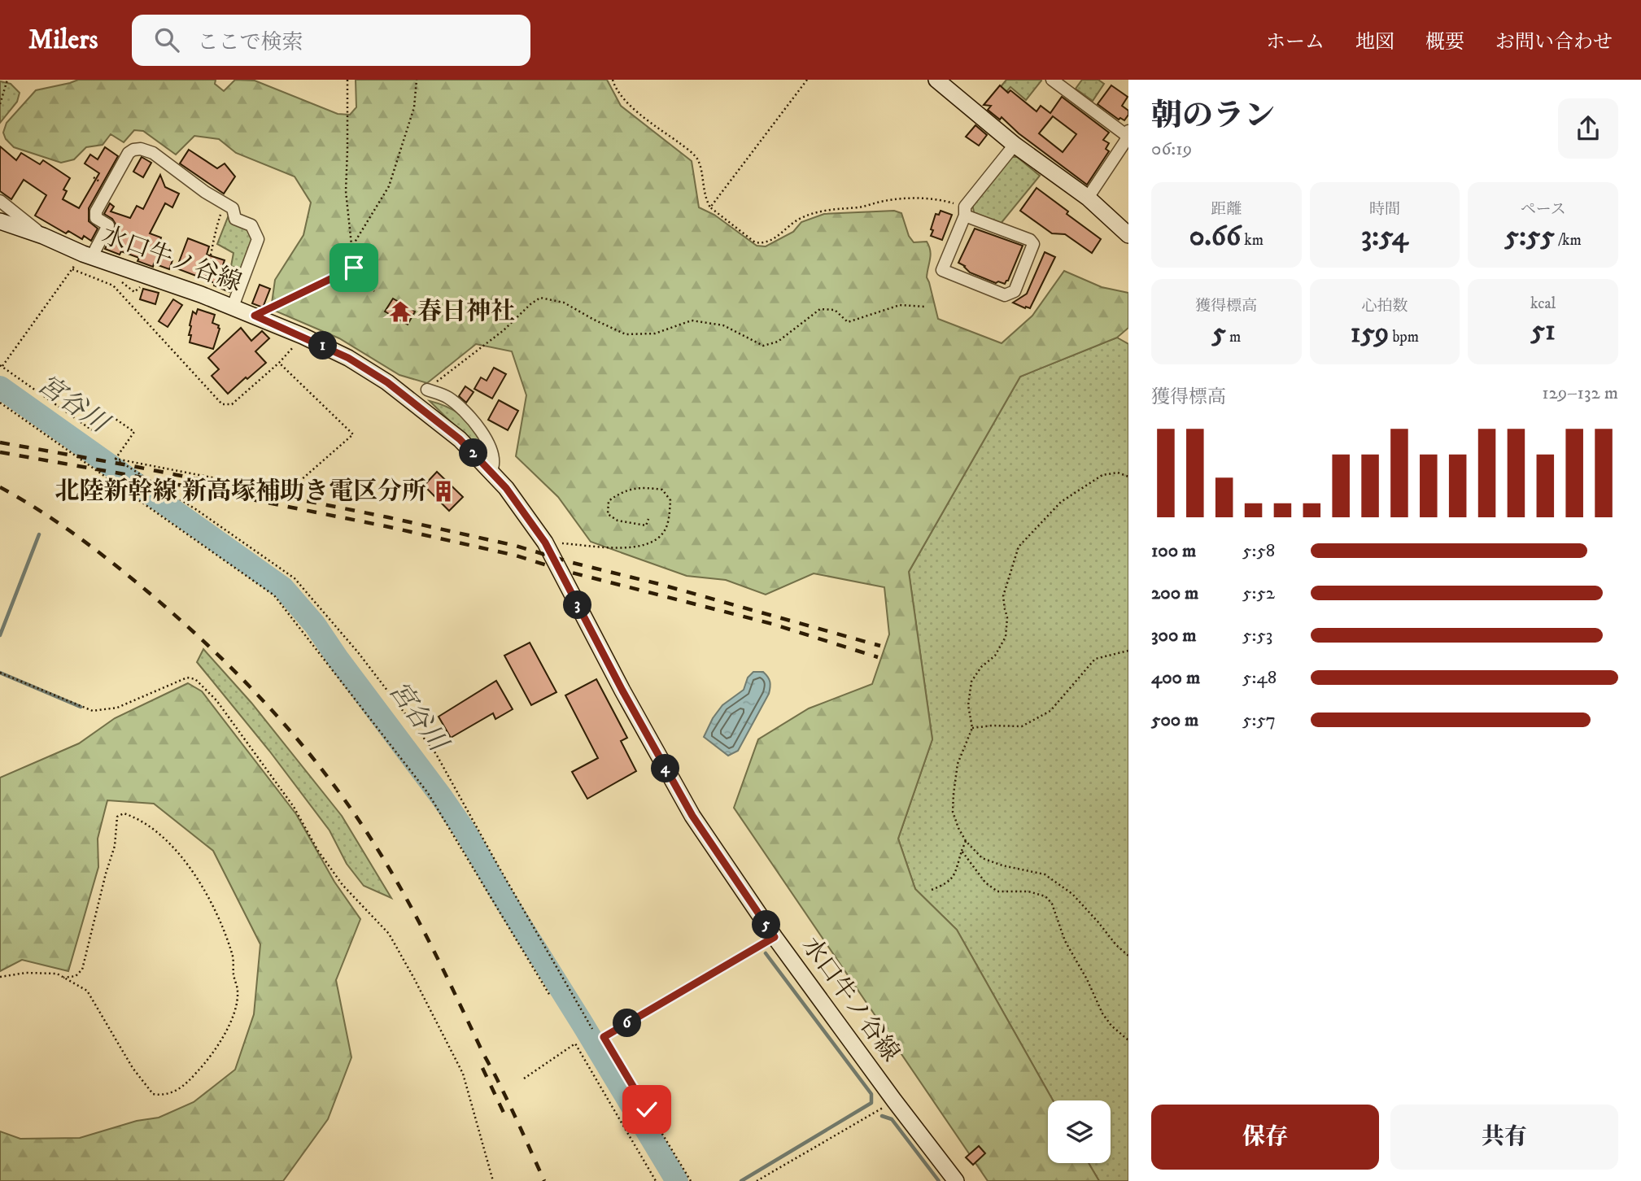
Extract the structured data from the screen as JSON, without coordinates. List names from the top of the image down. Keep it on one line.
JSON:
{"streets":{"main road":["水口牛ノ谷線"]},"water":["宮谷川"],"places":{"temple":["春日神社"],"building":["北陸新幹線 新高塚補助き電区分所"]},"page":{"header":"Milers","search":"ここで検索","nav":["ホーム","地図","概要","お問い合わせ"],"heading":["朝のラン","06:19"],"stats":[["距離","0.66 km"],["時間","3:54"],["ペース","5:55 /km"],["獲得標高","5 m"],["心拍数","159 bpm"],["kcal","51"]],"pins":["1","2","3","4","5","6"],"chart":["獲得標高","129–132 m"],"list":[{"name":"100 m","note":"5:58"},{"name":"200 m","note":"5:52"},{"name":"300 m","note":"5:53"},{"name":"400 m","note":"5:48"},{"name":"500 m","note":"5:57"}],"buttons":["保存","共有"]}}
